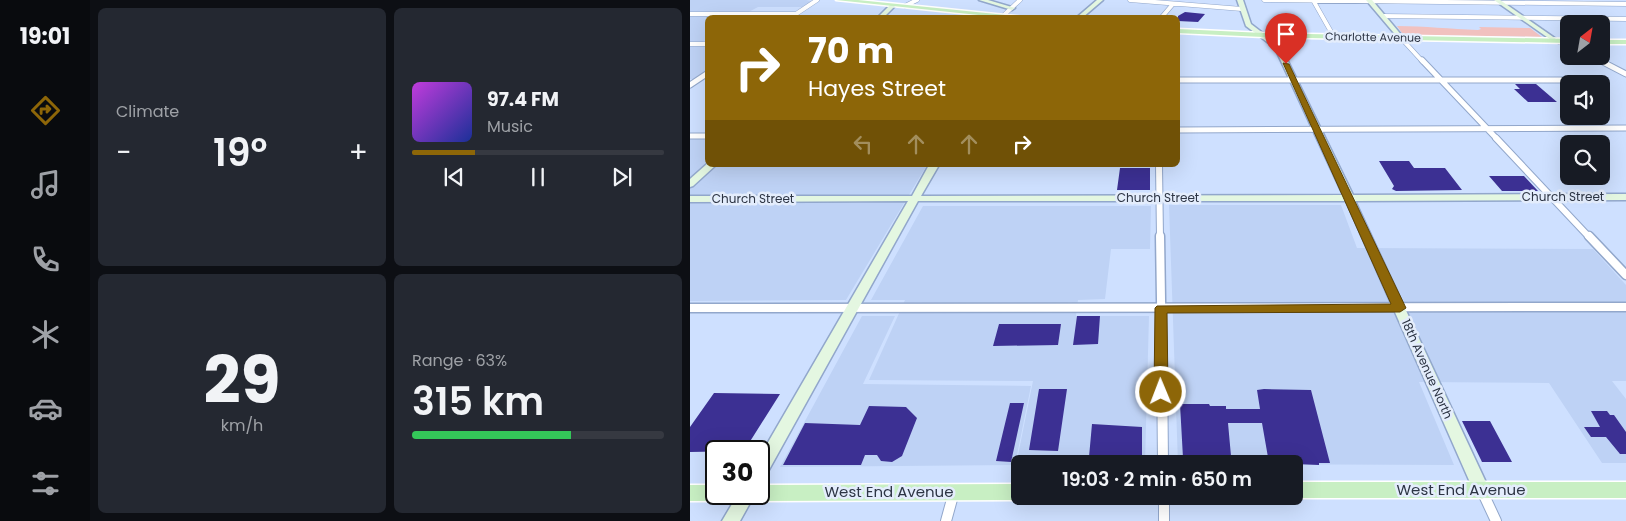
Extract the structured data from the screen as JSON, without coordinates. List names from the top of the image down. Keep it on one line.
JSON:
{"streets":{"main road":["Charlotte Avenue","Church Street","18th Avenue North","West End Avenue"]},"crossings":[["Charlotte Avenue","18th Avenue North"],["Church Street","18th Avenue North"],["18th Avenue North","West End Avenue"]],"north":"top right","page":{"tabs":"19:01","tile":["Climate",["29","km/h"],["Range · 63%","315 km"]],"turn":["70 m","Hayes Street"],"song":["97.4 FM","Music"],"heat":["−","19°","+"],"limit":"30","trip":"19:03 · 2 min · 650 m"}}
